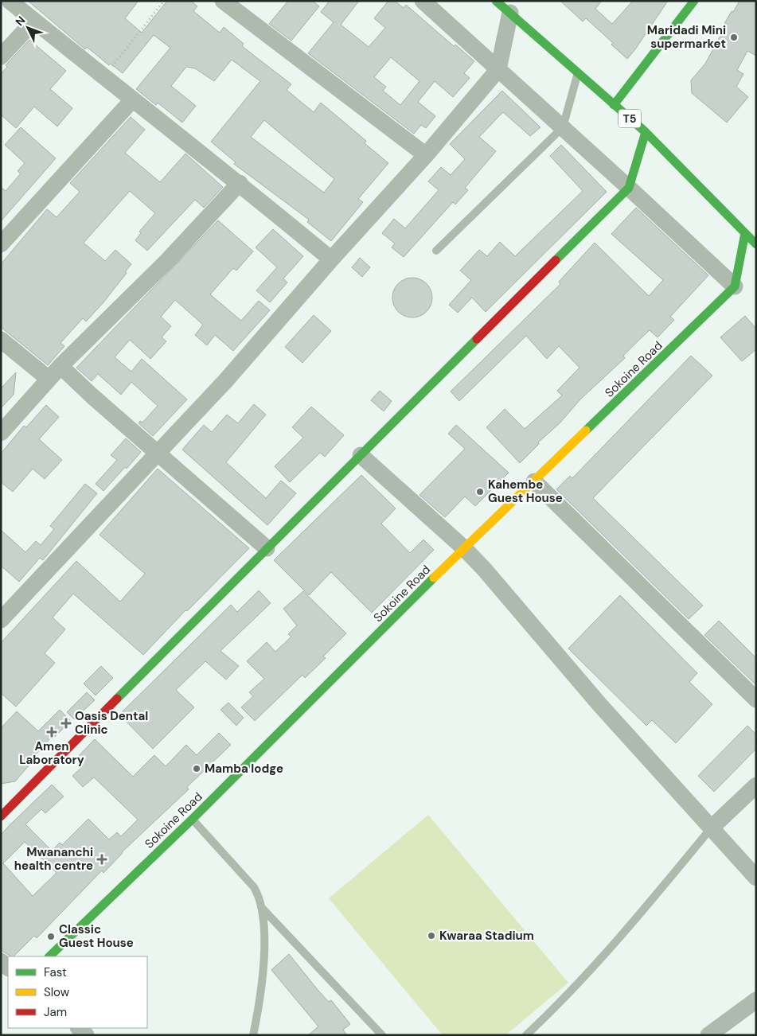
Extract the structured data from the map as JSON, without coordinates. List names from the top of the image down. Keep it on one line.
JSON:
{"streets":{"main road":["T5","Sokoine Road"]},"places":{"other":["Maridadi Mini supermarket","Kahembe Guest House","Mamba lodge","Kwaraa Stadium","Classic Guest House"],"health":["Oasis Dental Clinic","Amen Laboratory","Mwananchi health centre"]},"legend":["Fast","Slow","Jam"],"north":"top left"}
